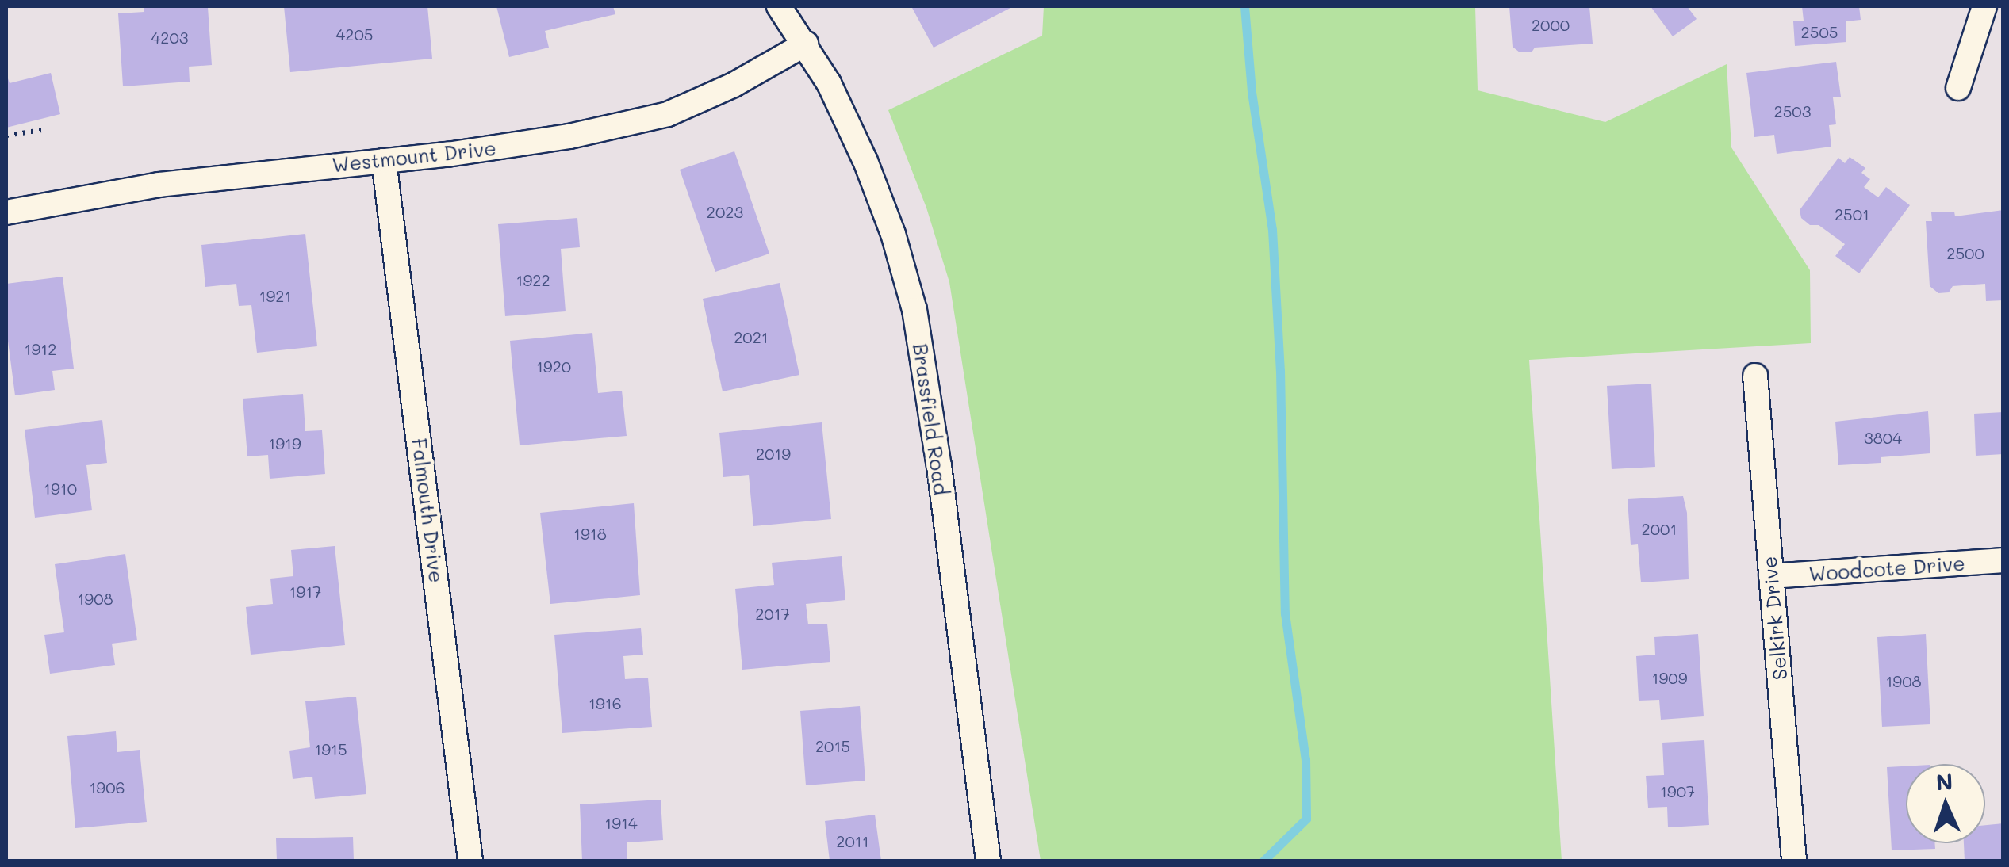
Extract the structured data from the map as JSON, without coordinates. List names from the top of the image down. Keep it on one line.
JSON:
{"streets":{"street":["Westmount Drive","Brassfield Road","Falmouth Drive","Woodcote Drive","Selkirk Drive"]},"crossings":[["Westmount Drive","Brassfield Road"],["Westmount Drive","Falmouth Drive"],["Woodcote Drive","Selkirk Drive"]],"house_numbers":["2000","2505","4205","4203","2503","2023","2501","2500","1922","1921","2021","1912","1920","3804","1919","2019","1910","2001","1918","1917","1908","2017","1909","1908","1916","2015","1915","1906","1907","1914","2011"],"north":"top"}
